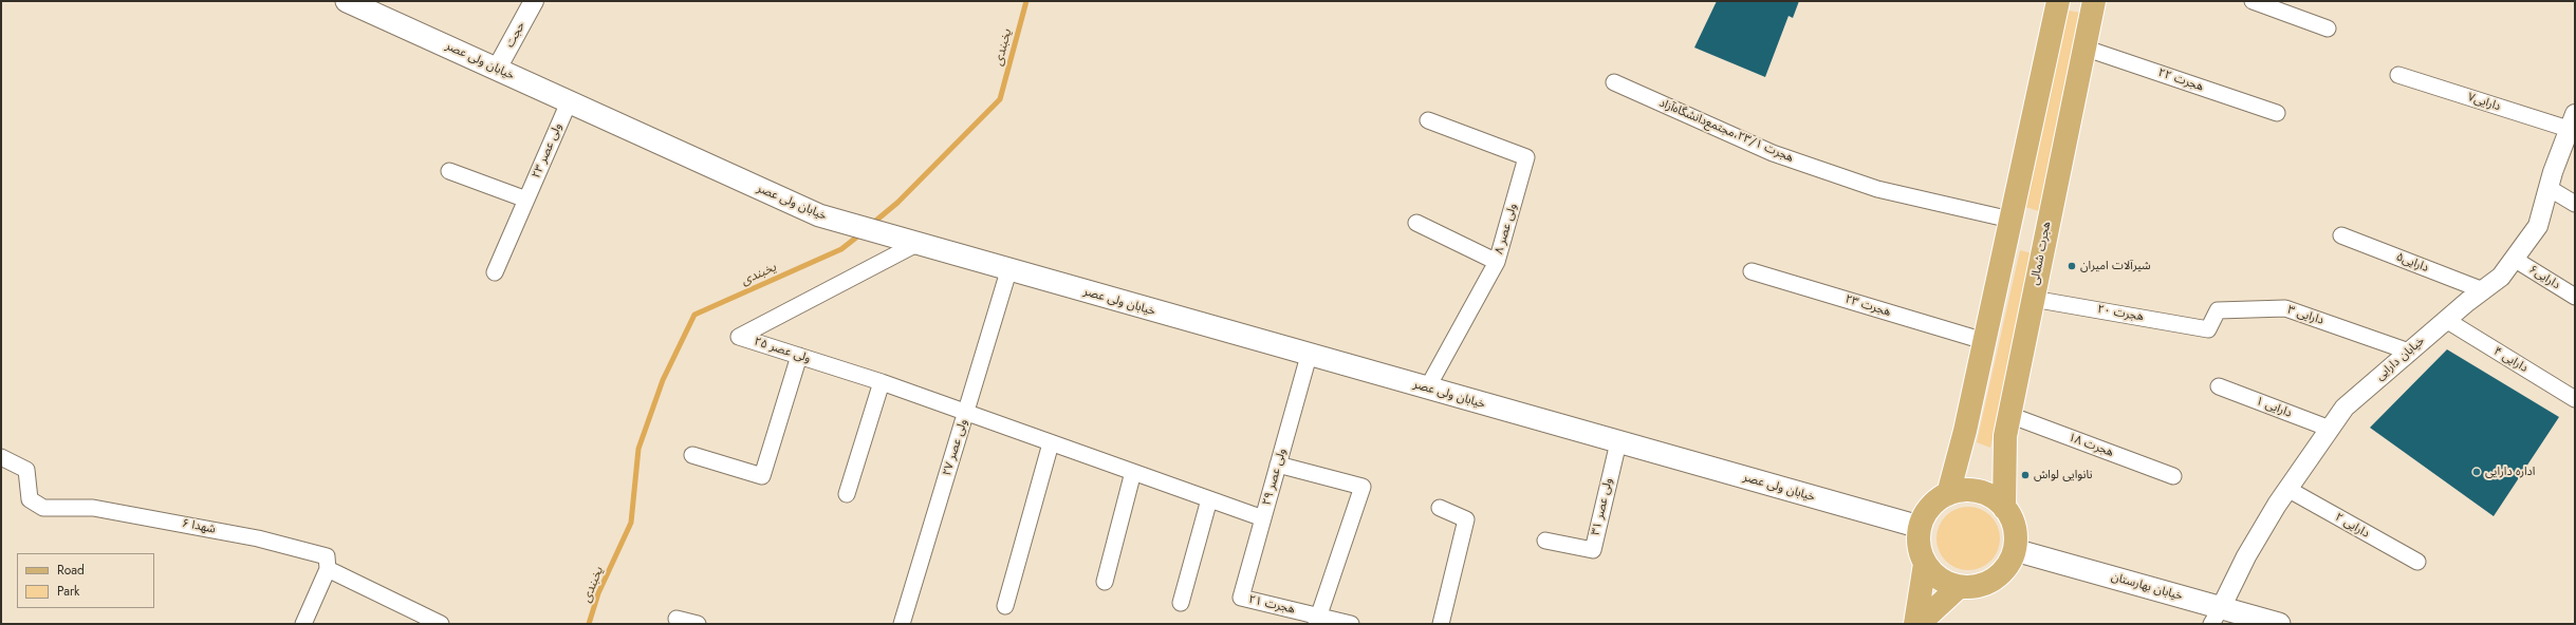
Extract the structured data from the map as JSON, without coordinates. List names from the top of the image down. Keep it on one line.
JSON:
{"streets":{"main road":["خیابان ولی عصر","هجرت شمالی","خیابان بهارستان"],"street":["حجت","هجرت ۲۲","دارایی۷","هجرت ۲۳/۱،مجتمع‌دانشگاه‌آزاد","ولی عصر ۲۳","ولی عصر ۸","دارایی۵","دارایی۶","هجرت ۲۳","هجرت ۲۰","دارایی ۳","ولی عصر ۲۵","خیابان دارایی","دارایی ۴","دارایی ۱","هجرت ۱۸","ولی عصر ۲۷","ولی عصر ۲۹","ولی عصر ۳۱","دارایی ۲","شهدا ۶","هجرت ۲۱"]},"crossings":[["حجت","خیابان ولی عصر"],["خیابان ولی عصر","ولی عصر ۲۳"],["خیابان ولی عصر","ولی عصر ۸"],["خیابان ولی عصر","هجرت شمالی"],["خیابان ولی عصر","ولی عصر ۲۵"],["خیابان ولی عصر","ولی عصر ۲۷"],["خیابان ولی عصر","ولی عصر ۲۹"],["خیابان ولی عصر","ولی عصر ۳۱"],["خیابان ولی عصر","خیابان بهارستان"],["هجرت ۲۲","هجرت شمالی"],["دارایی۷","خیابان دارایی"],["هجرت شمالی","هجرت ۲۰"],["هجرت شمالی","هجرت ۱۸"],["هجرت شمالی","خیابان بهارستان"],["دارایی۵","خیابان دارایی"],["دارایی۶","خیابان دارایی"],["هجرت ۲۰","دارایی ۳"],["دارایی ۳","خیابان دارایی"],["ولی عصر ۲۵","ولی عصر ۲۷"],["ولی عصر ۲۵","ولی عصر ۲۹"],["خیابان دارایی","دارایی ۴"],["خیابان دارایی","دارایی ۱"],["خیابان دارایی","دارایی ۲"],["خیابان دارایی","خیابان بهارستان"],["ولی عصر ۲۹","هجرت ۲۱"]],"water":["یخبندی"],"places":["شیرآلات امیران","اداره دارایی","نانوایی لواش"],"legend":["Road","Park"]}
